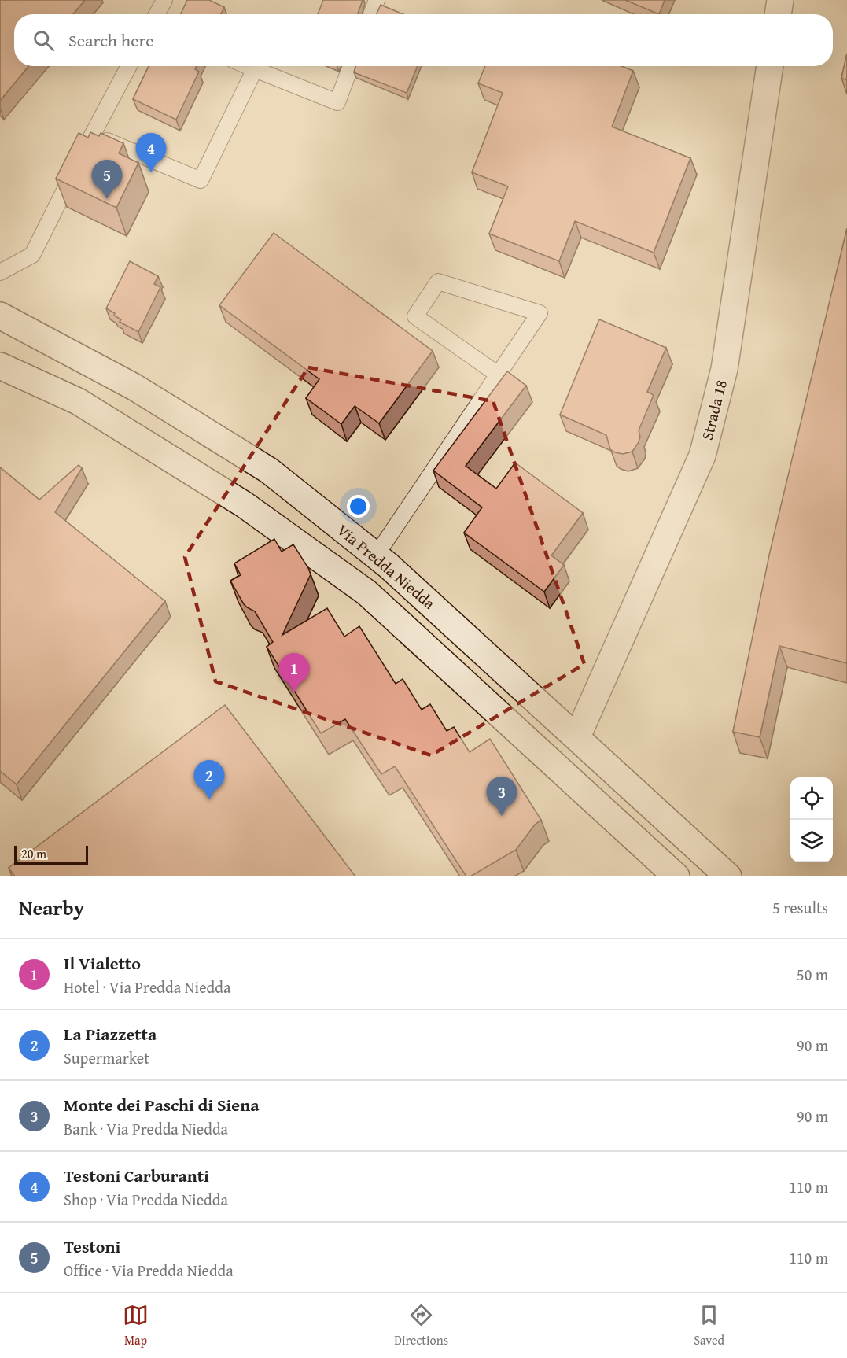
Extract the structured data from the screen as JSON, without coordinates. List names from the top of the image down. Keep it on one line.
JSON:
{"streets":{"main road":["Strada 18","Via Predda Niedda"]},"crossings":[["Strada 18","Via Predda Niedda"]],"scale_bar":"20 m","page":{"search":"Search here","pins":["4","5","1","2","3"],"scale":"20 m","heading":["Nearby","5 results"],"list":[{"mark":"1","name":"Il Vialetto","note":"Hotel · Via Predda Niedda","value":"50 m"},{"mark":"2","name":"La Piazzetta","note":"Supermarket","value":"90 m"},{"mark":"3","name":"Monte dei Paschi di Siena","note":"Bank · Via Predda Niedda","value":"90 m"},{"mark":"4","name":"Testoni Carburanti","note":"Shop · Via Predda Niedda","value":"110 m"},{"mark":"5","name":"Testoni","note":"Office · Via Predda Niedda","value":"110 m"}],"nav":["Map","Directions","Saved"]}}
